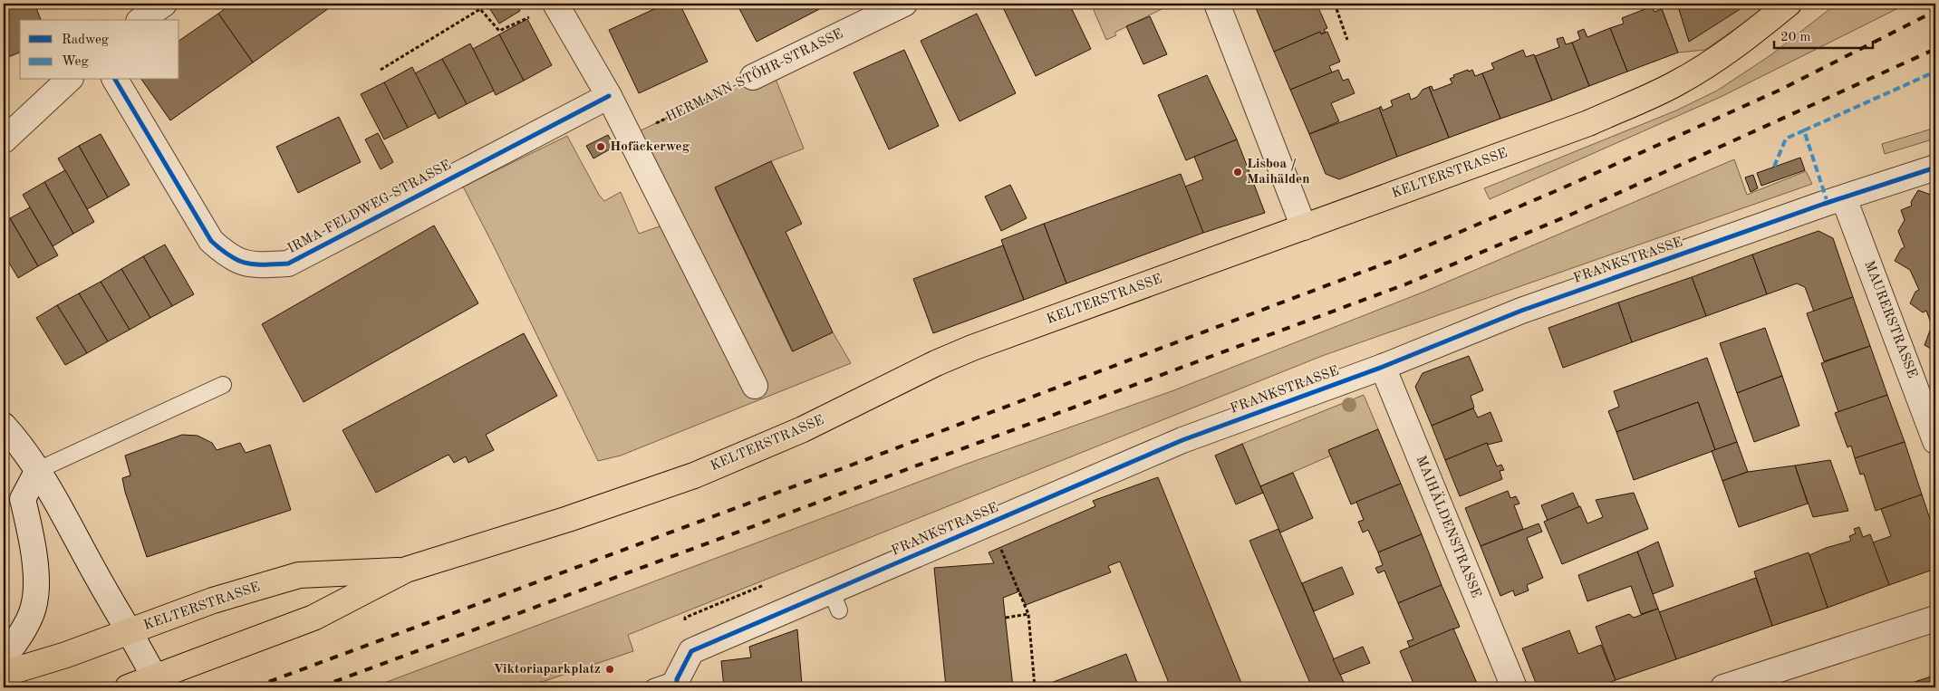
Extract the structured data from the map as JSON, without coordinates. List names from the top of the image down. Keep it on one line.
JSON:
{"streets":{"main road":["KELTERSTRASSE"],"street":["HERMANN-STÖHR-STRASSE","IRMA-FELDWEG-STRASSE","FRANKSTRASSE","MAURERSTRASSE","MAIHÄLDENSTRASSE"]},"crossings":[["FRANKSTRASSE","MAURERSTRASSE"],["FRANKSTRASSE","MAIHÄLDENSTRASSE"]],"places":["Hofäckerweg","Lisboa / Maihälden","Viktoriaparkplatz"],"legend":["Radweg","Weg"],"scale_bar":"20 m"}
